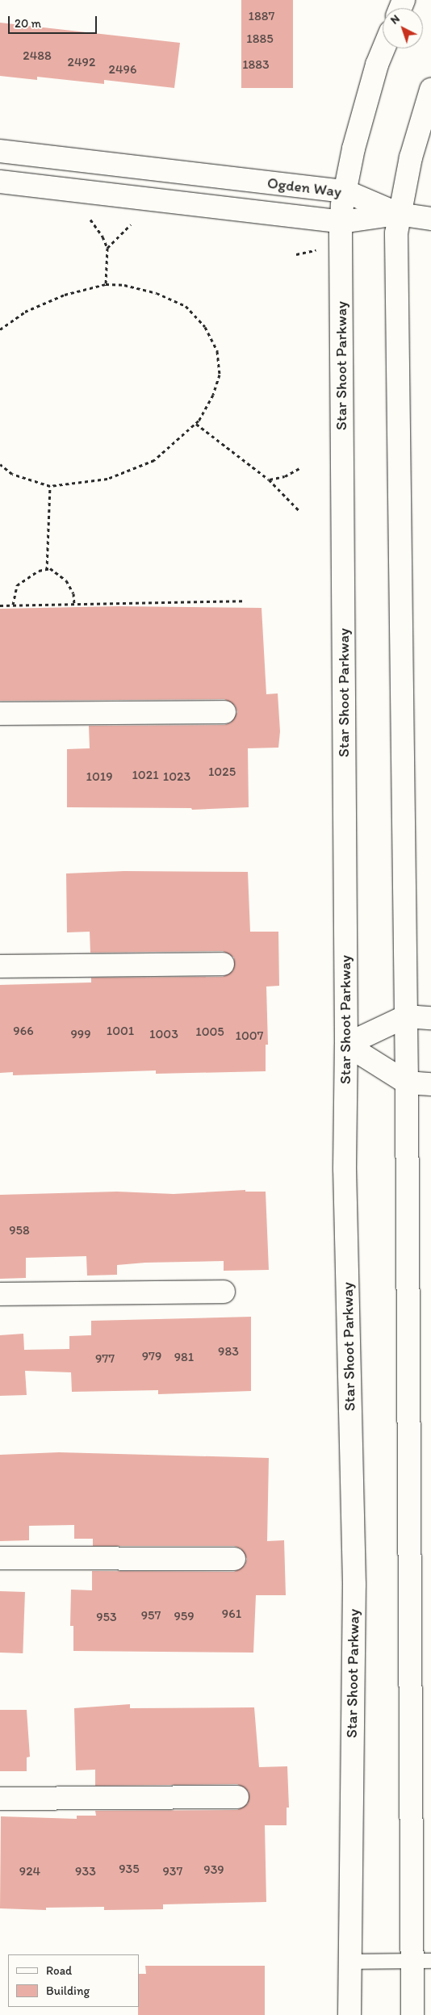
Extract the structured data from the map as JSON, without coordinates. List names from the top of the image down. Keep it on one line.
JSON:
{"streets":{"street":["Ogden Way","Star Shoot Parkway"]},"crossings":[["Ogden Way","Star Shoot Parkway"]],"house_numbers":["1887","1885","2488","2492","1883","2496","1025","1021","1019","1023","966","1001","1005","999","1003","1007","958","983","979","981","977","961","957","959","953","935","939","924","933","937"],"legend":["Road","Building"],"scale_bar":"20 m","north":"top left"}
